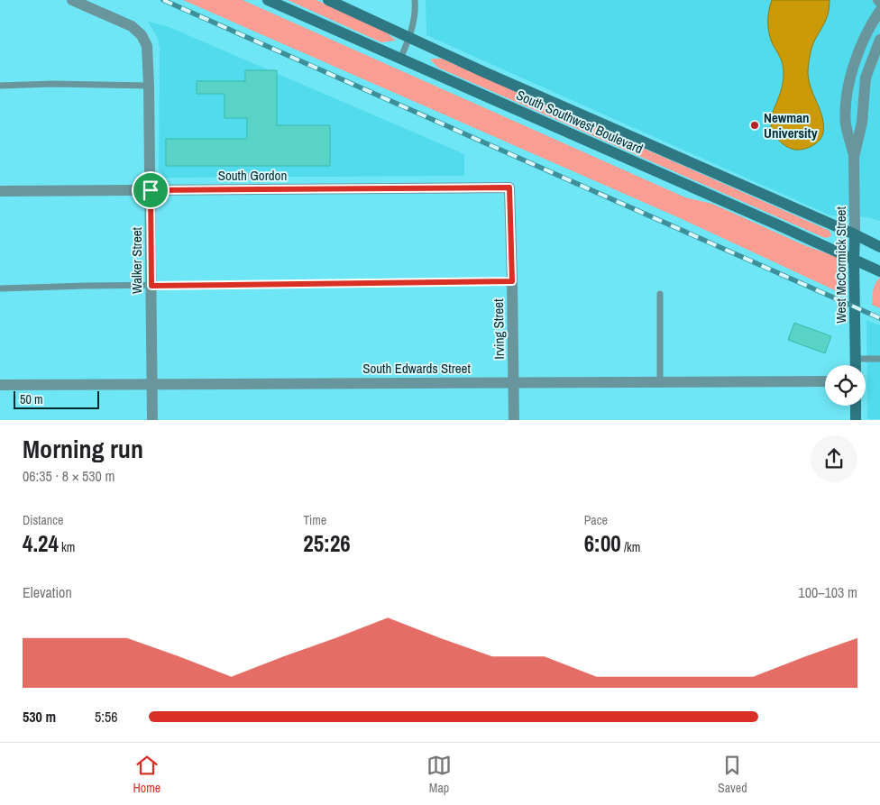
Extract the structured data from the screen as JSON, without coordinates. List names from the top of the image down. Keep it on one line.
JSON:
{"streets":{"main road":["South Southwest Boulevard","West McCormick Street"],"street":["South Gordon","Walker Street","Irving Street","South Edwards Street"]},"crossings":[["South Southwest Boulevard","West McCormick Street"],["South Gordon","Walker Street"],["South Gordon","Irving Street"],["Walker Street","South Edwards Street"],["Irving Street","South Edwards Street"]],"places":["Newman University"],"scale_bar":"50 m","page":{"scale":"50 m","heading":["Morning run","06:35 · 8 × 530 m"],"stats":[["Distance","4.24 km"],["Time","25:26"],["Pace","6:00 /km"]],"chart":["Elevation","100–103 m"],"list":[{"name":"530 m","note":"5:56"}],"tabs":["Home","Map","Saved"]}}
